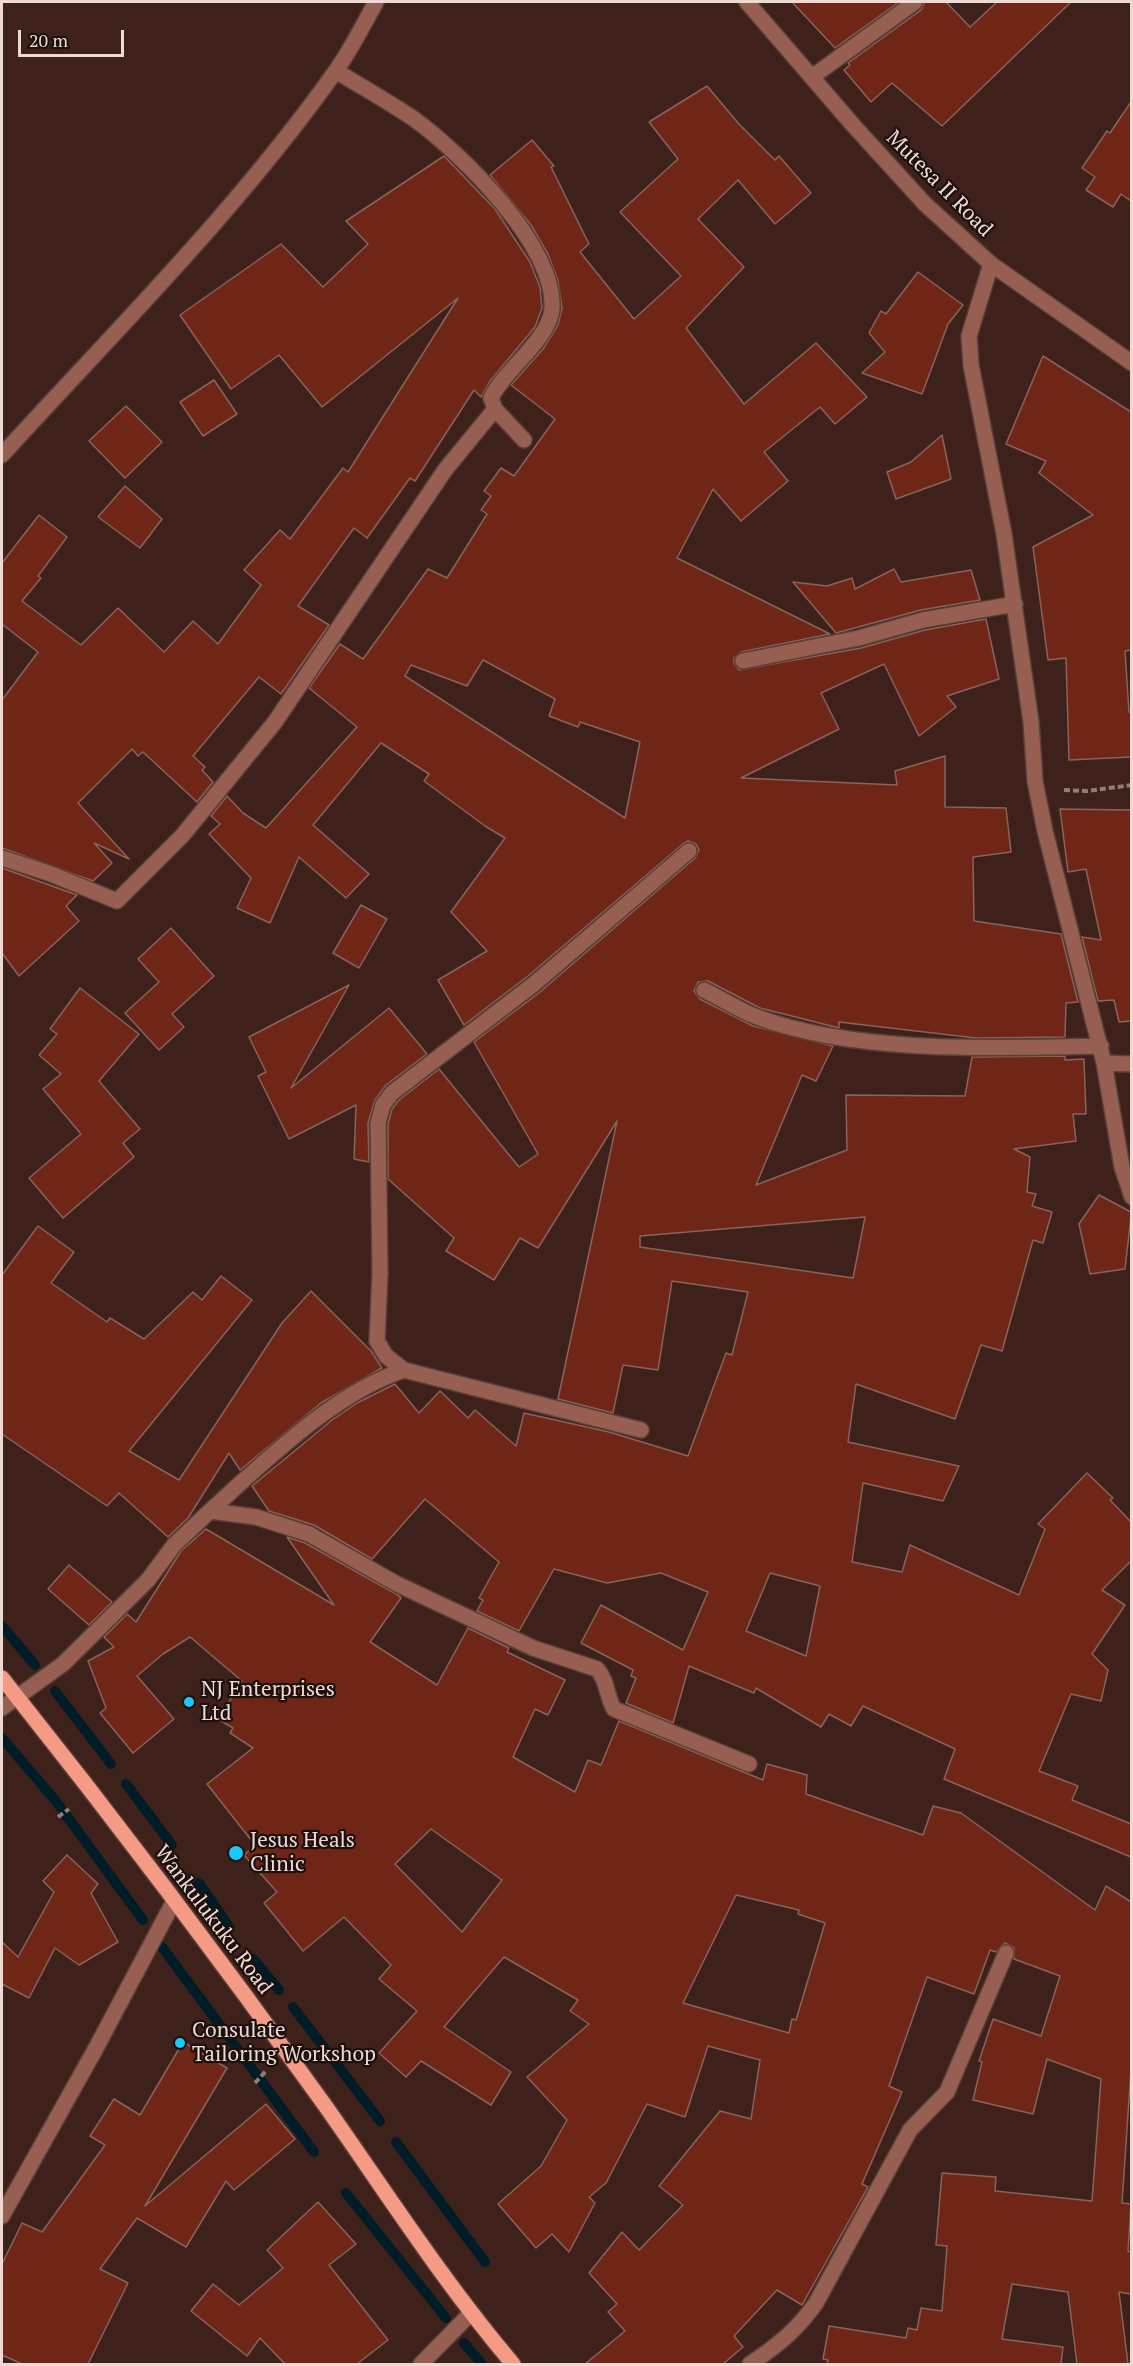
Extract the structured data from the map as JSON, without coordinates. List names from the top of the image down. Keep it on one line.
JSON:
{"streets":{"main road":["Wankulukuku Road"],"street":["Mutesa II Road"]},"places":["NJ Enterprises Ltd","Jesus Heals Clinic","Consulate Tailoring Workshop"],"scale_bar":"20 m"}
